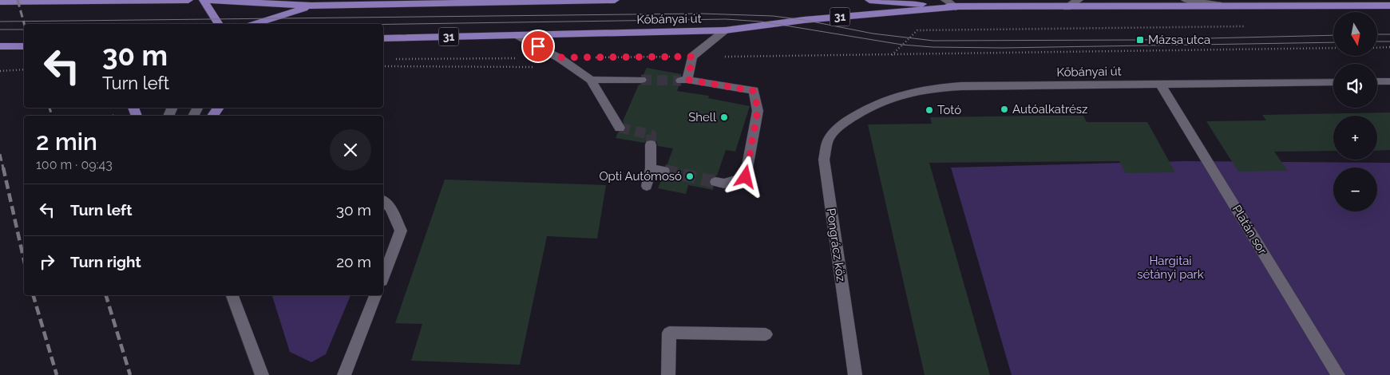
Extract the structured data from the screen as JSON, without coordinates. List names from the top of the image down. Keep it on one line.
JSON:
{"streets":{"main road":["31","Kőbányai út"],"street":["Platán sor","Pongrácz köz"]},"crossings":[["Kőbányai út","Platán sor"],["Kőbányai út","Pongrácz köz"]],"parks":["Hargitai sétányi park"],"places":{"transit":["Mázsa utca"],"other":["Autóalkatrész","Totó","Shell","Opti Autómosó"]},"north":"bottom","page":{"map_buttons":["+","−"],"turn":["30 m","Turn left"],"heading":["2 min","100 m · 09:43"],"list":[{"name":"Turn left","value":"30 m"},{"name":"Turn right","value":"20 m"}]}}
